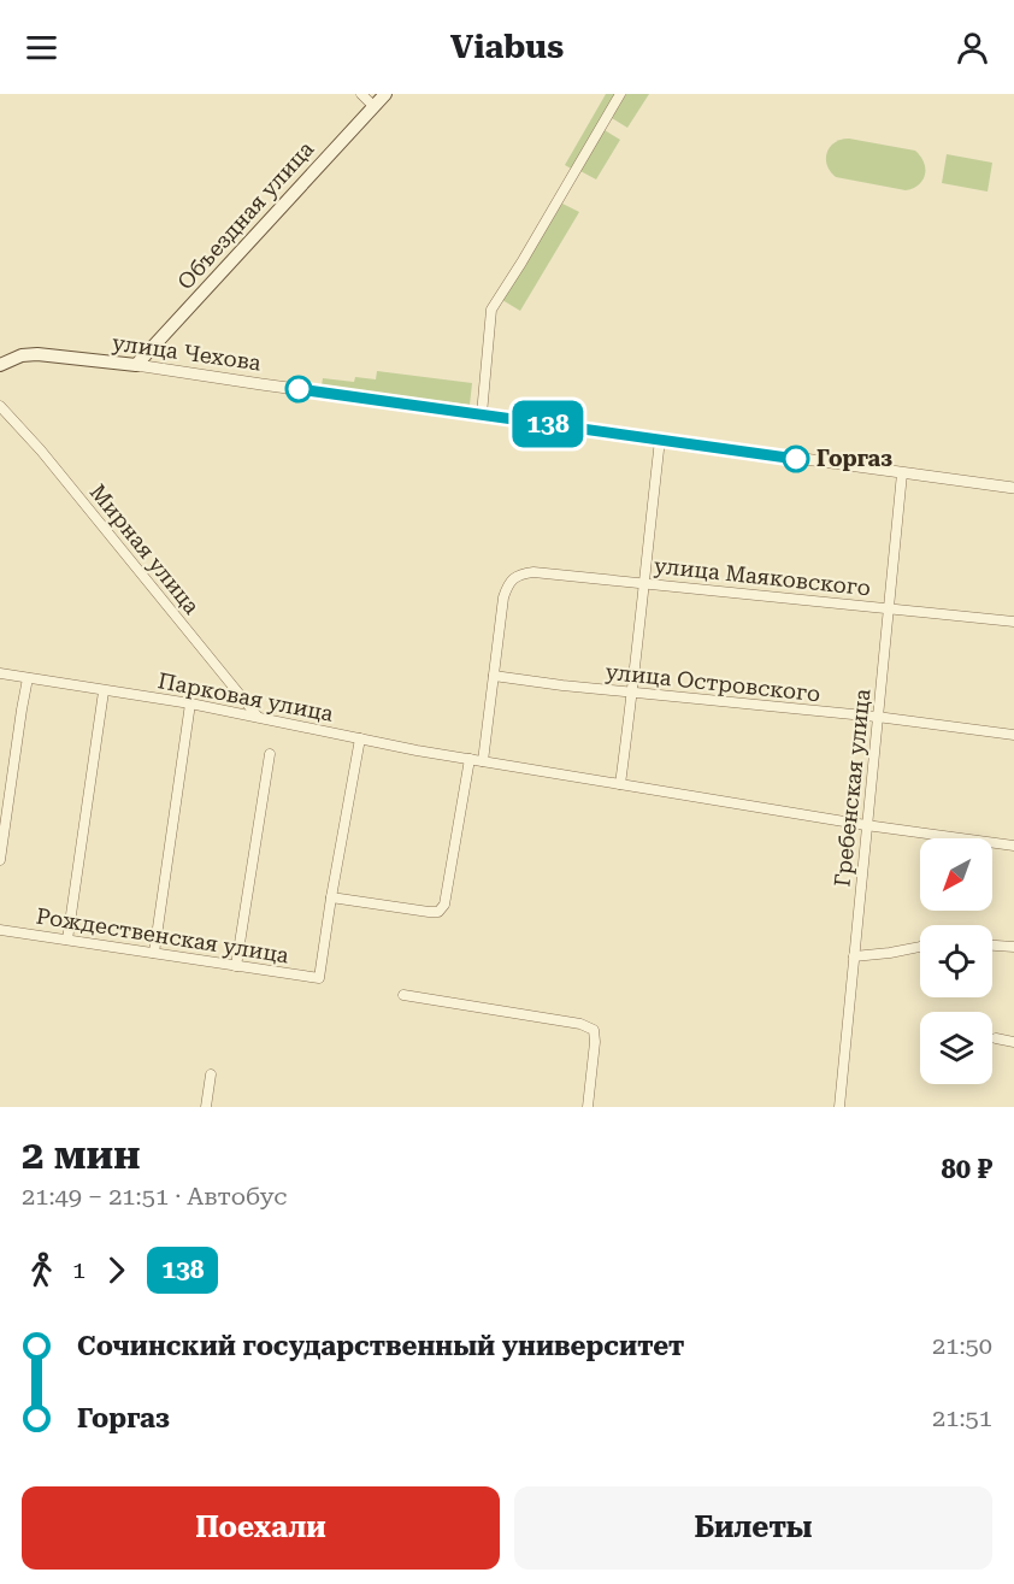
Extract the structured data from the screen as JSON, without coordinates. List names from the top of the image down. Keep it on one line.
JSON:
{"streets":{"main road":["Объездная улица","улица Чехова"],"street":["Мирная улица","улица Маяковского","улица Островского","Парковая улица","Гребенская улица","Рождественская улица"]},"crossings":[["Объездная улица","улица Чехова"],["улица Чехова","Гребенская улица"],["Мирная улица","Парковая улица"],["улица Маяковского","улица Островского"],["улица Маяковского","Гребенская улица"],["улица Островского","Гребенская улица"],["Парковая улица","Гребенская улица"]],"places":["Горгаз"],"lines":["bus line 138"],"north":"bottom left","page":{"header":"Viabus","on_map":"138","heading":["2 мин","21:49 – 21:51 · Автобус","80 ₽"],"legs":["1","138"],"list":[{"name":"Сочинский государственный университет","value":"21:50"},{"name":"Горгаз","value":"21:51"}],"buttons":["Поехали","Билеты"]}}
